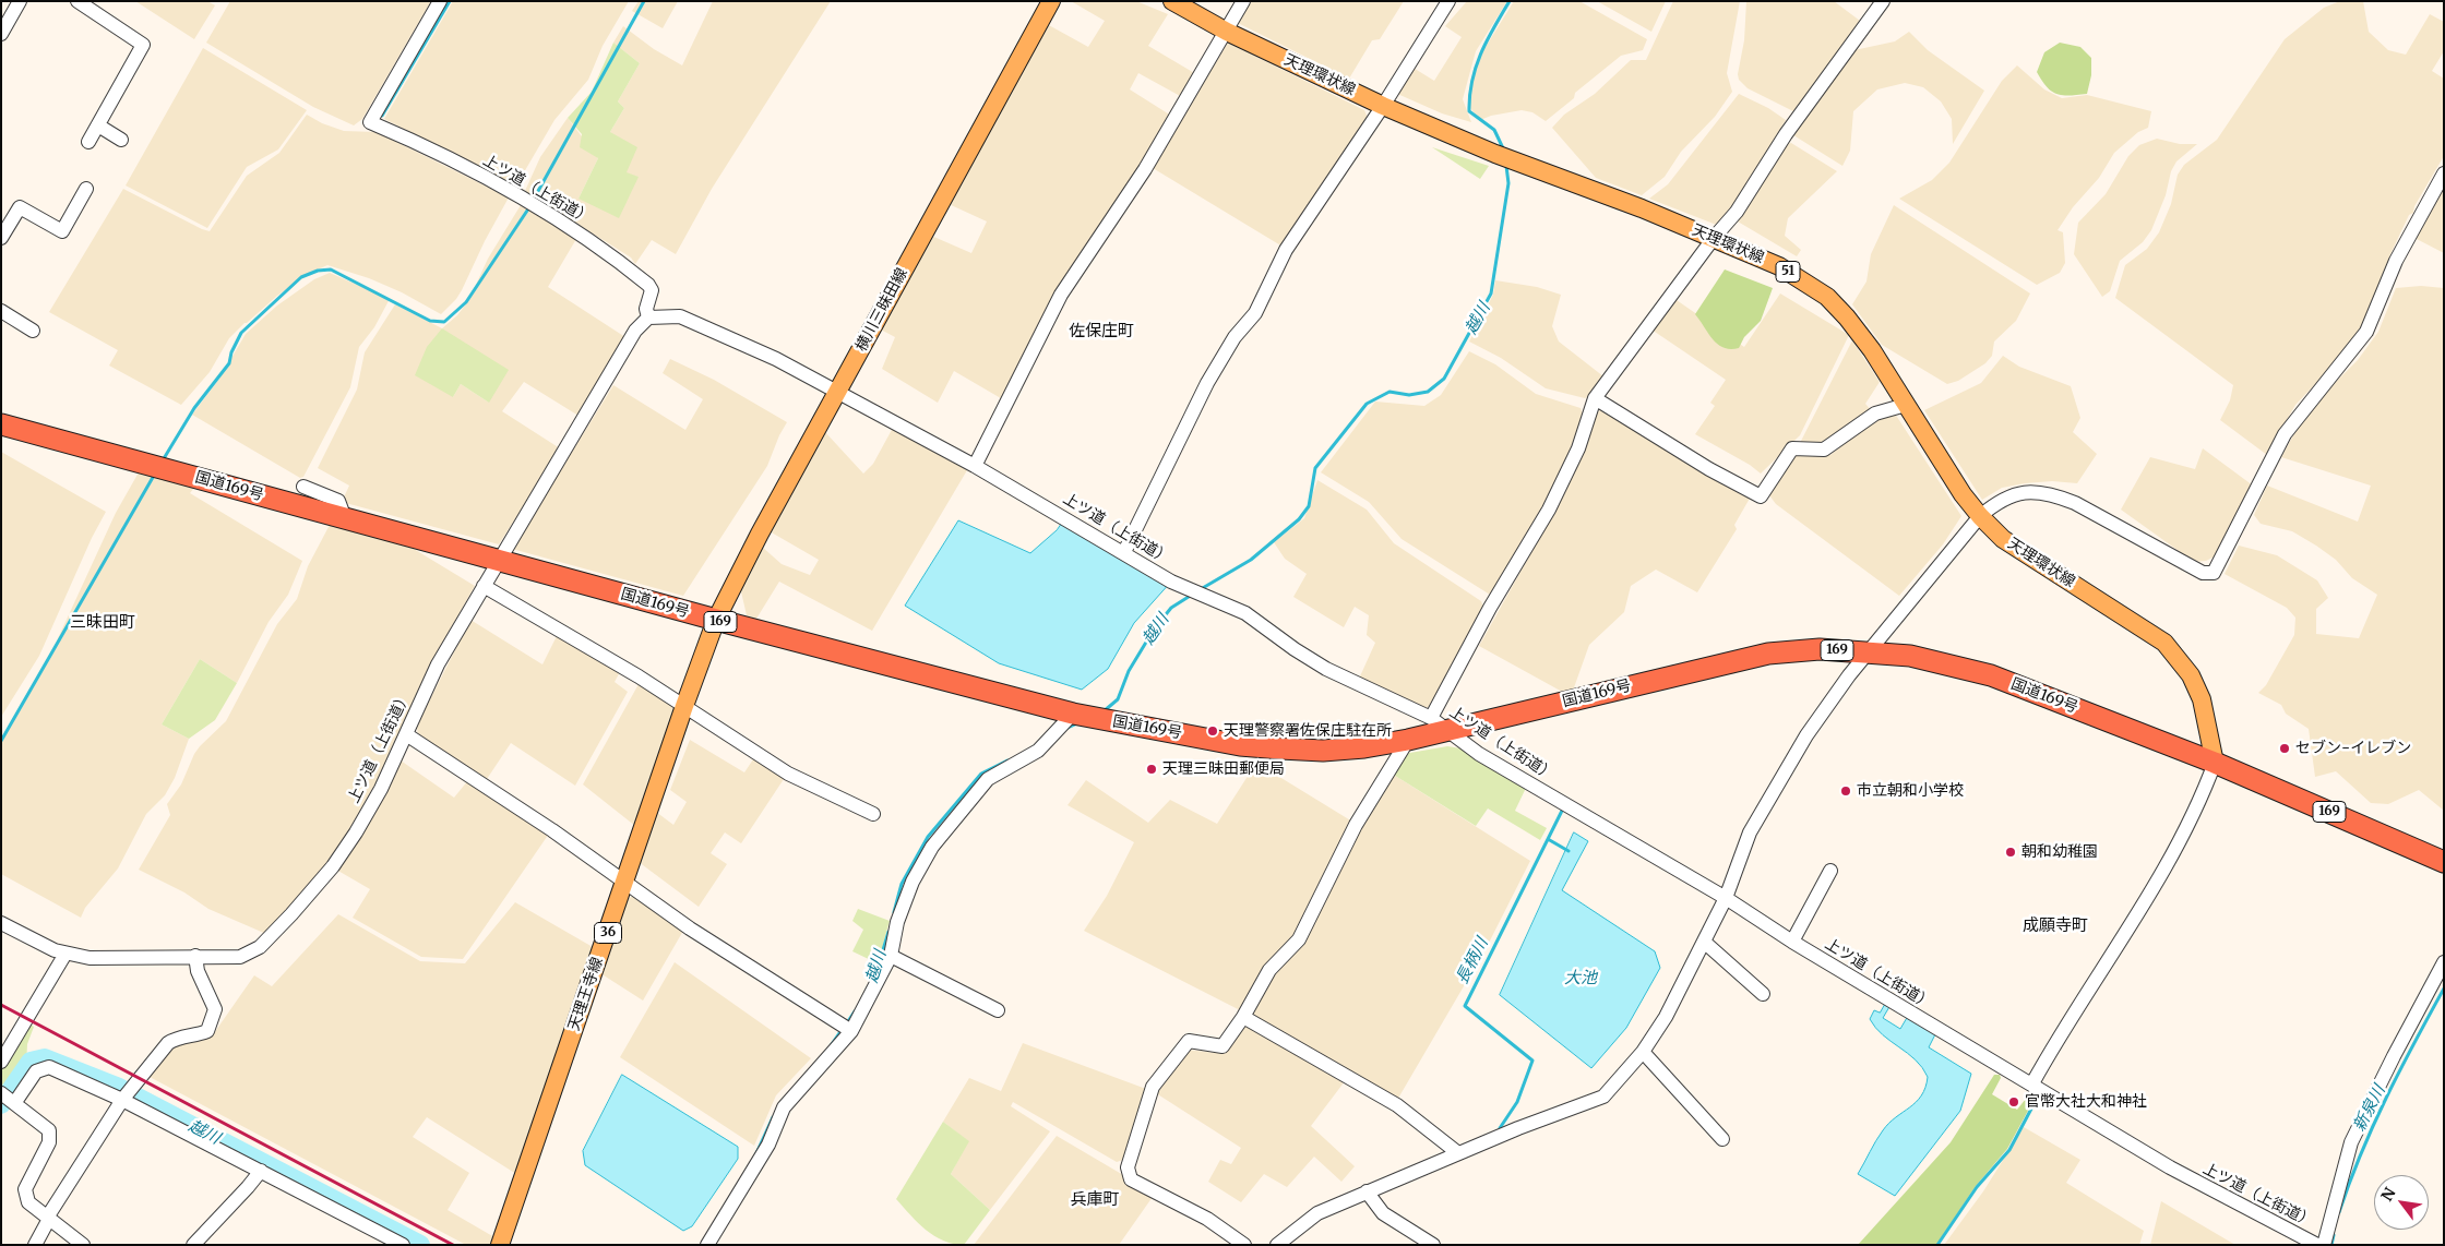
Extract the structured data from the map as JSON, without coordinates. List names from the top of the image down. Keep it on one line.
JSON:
{"streets":{"highway":["国道169号","169"],"main road":["天理環状線","51","横川三昧田線","36","天理王寺線"],"street":["上ツ道（上街道）"]},"crossings":[["天理環状線","国道169号"],["上ツ道（上街道）","横川三昧田線"],["上ツ道（上街道）","国道169号"],["横川三昧田線","国道169号"],["横川三昧田線","天理王寺線"],["国道169号","天理王寺線"]],"districts":["佐保庄町","三昧田町","成願寺町","兵庫町"],"water":["越川","長柄川","大池","新泉川"],"places":["天理警察署佐保庄駐在所","セブン-イレブン","天理三昧田郵便局","市立朝和小学校","朝和幼稚園","官幣大社大和神社"],"north":"top left"}
